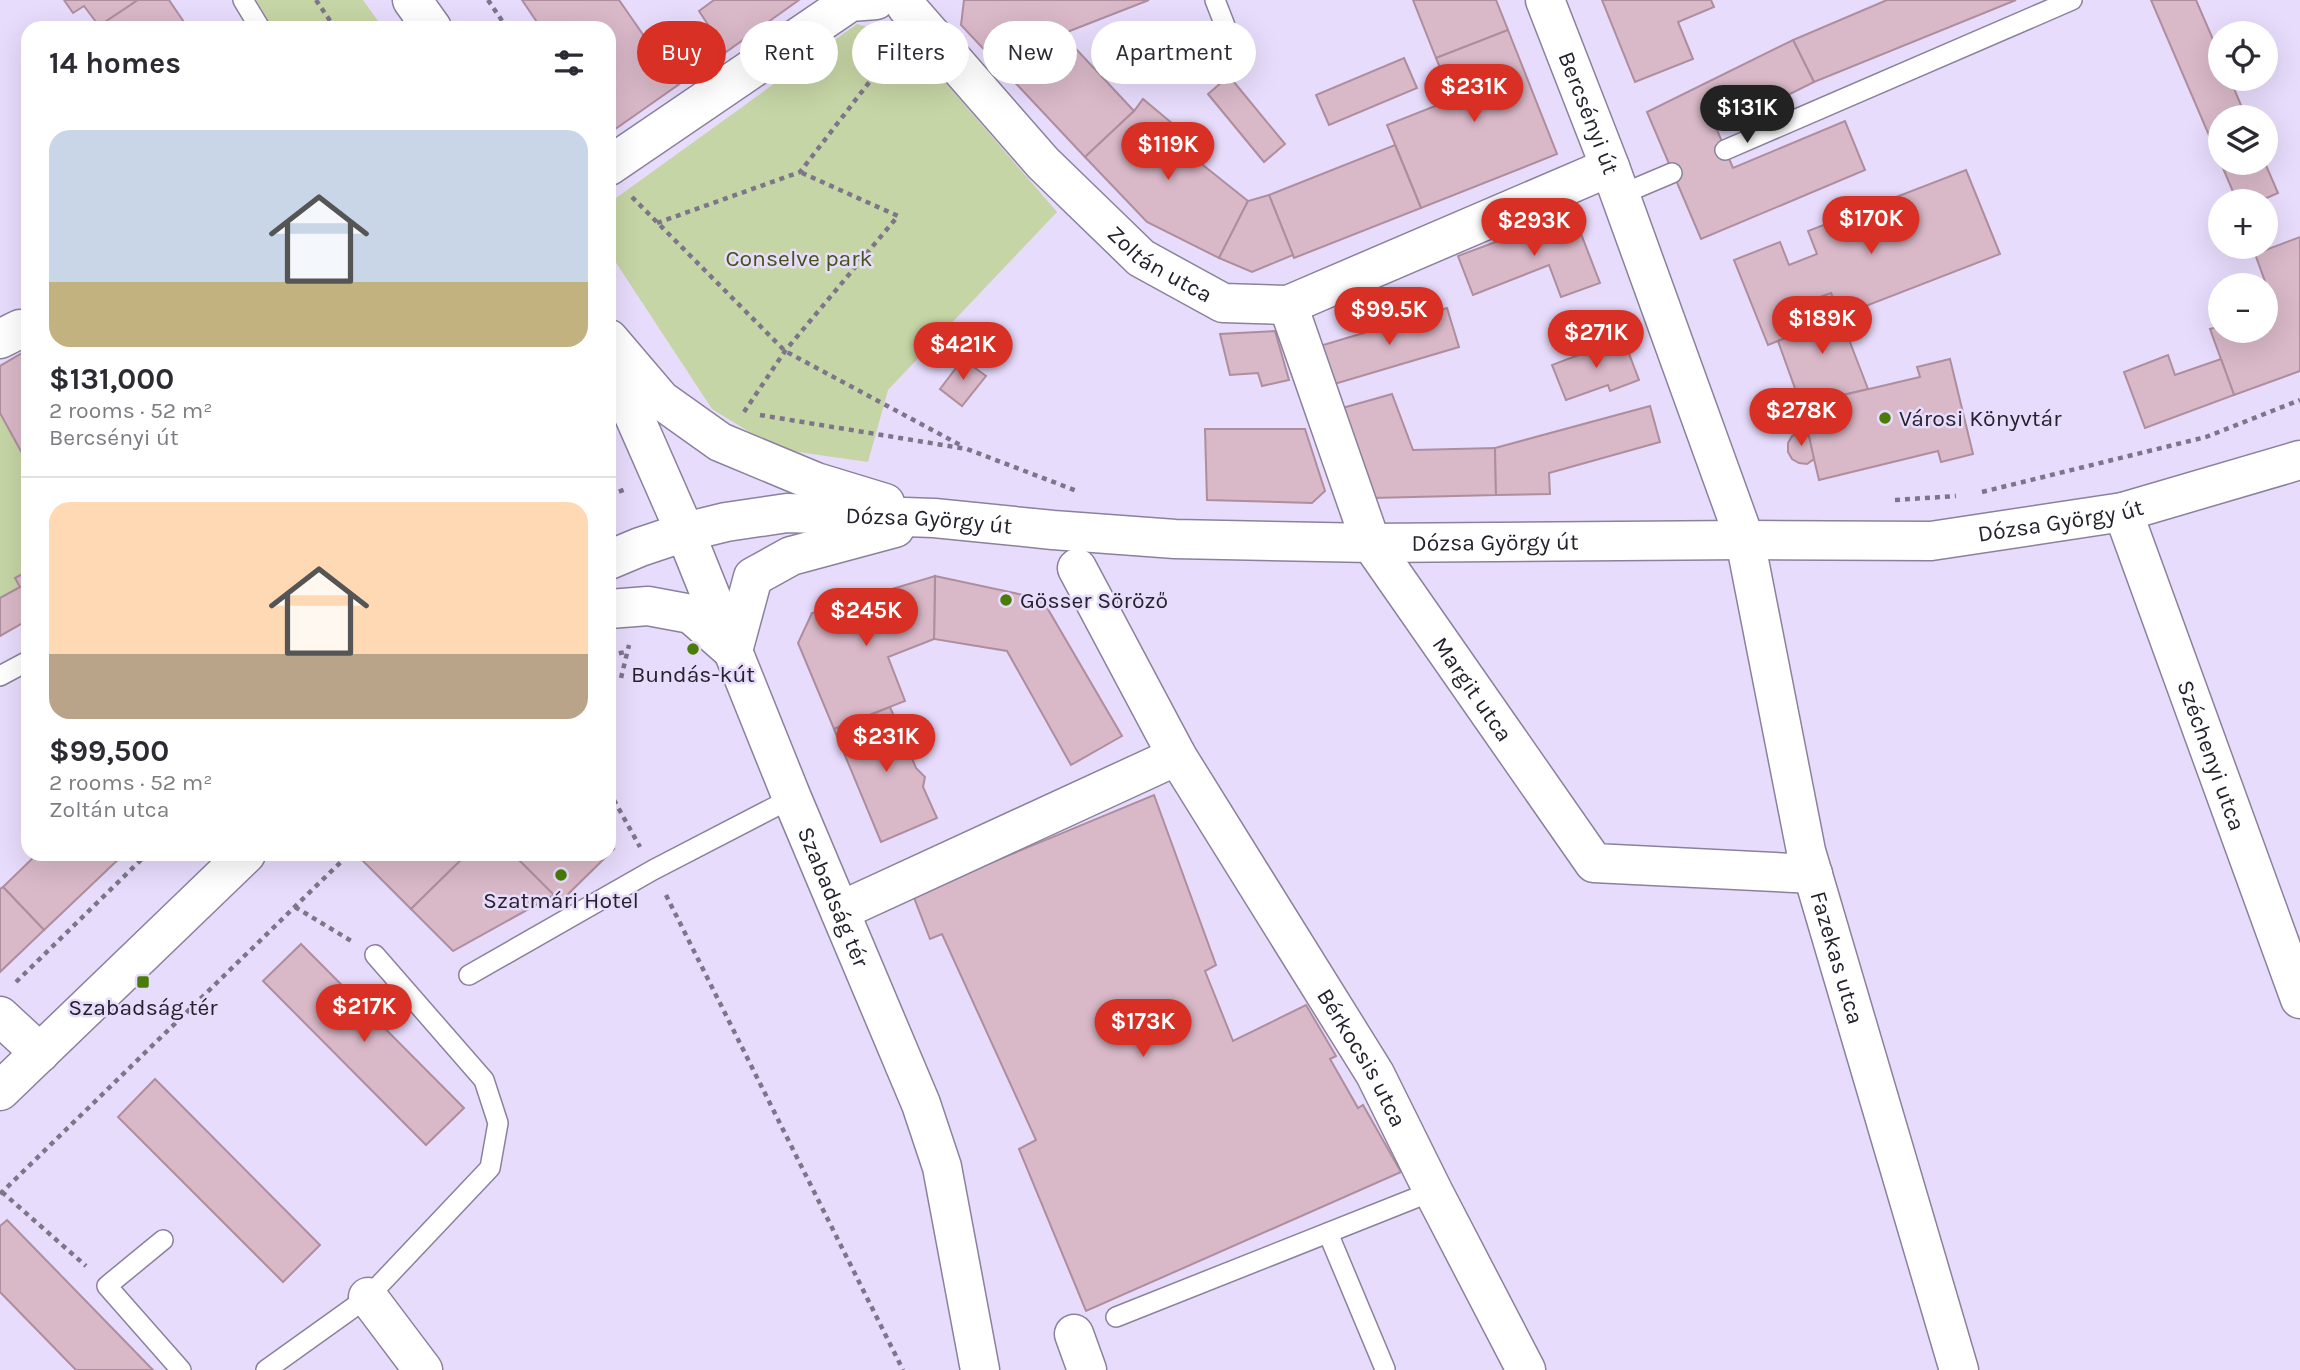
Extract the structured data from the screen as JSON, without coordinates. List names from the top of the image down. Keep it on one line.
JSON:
{"streets":{"street":["Bercsényi út","Zoltán utca","Dózsa György út","Margit utca","Széchenyi utca","Szabadság tér","Fazekas utca","Bérkocsis utca"]},"crossings":[["Bercsényi út","Zoltán utca"],["Bercsényi út","Dózsa György út"],["Bercsényi út","Fazekas utca"],["Zoltán utca","Margit utca"],["Dózsa György út","Margit utca"],["Dózsa György út","Széchenyi utca"],["Dózsa György út","Szabadság tér"],["Dózsa György út","Fazekas utca"],["Margit utca","Fazekas utca"]],"parks":["Conselve park"],"places":{"other":["Városi Könyvtár","Gösser Söröző","Bundás-kút","Szatmári Hotel"],"transit":["Szabadság tér"]},"page":{"map_buttons":["+","−"],"chip":["Buy","Rent","Filters","New","Apartment"],"heading":"14 homes","price":["$231K","$131K","$119K","$170K","$293K","$99.5K","$189K","$271K","$421K","$278K","$245K","$231K","$217K","$173K"],"list":[{"name":"$131,000","note":"2 rooms · 52 m² · Bercsényi út"},{"name":"$99,500","note":"2 rooms · 52 m² · Zoltán utca"}]}}
